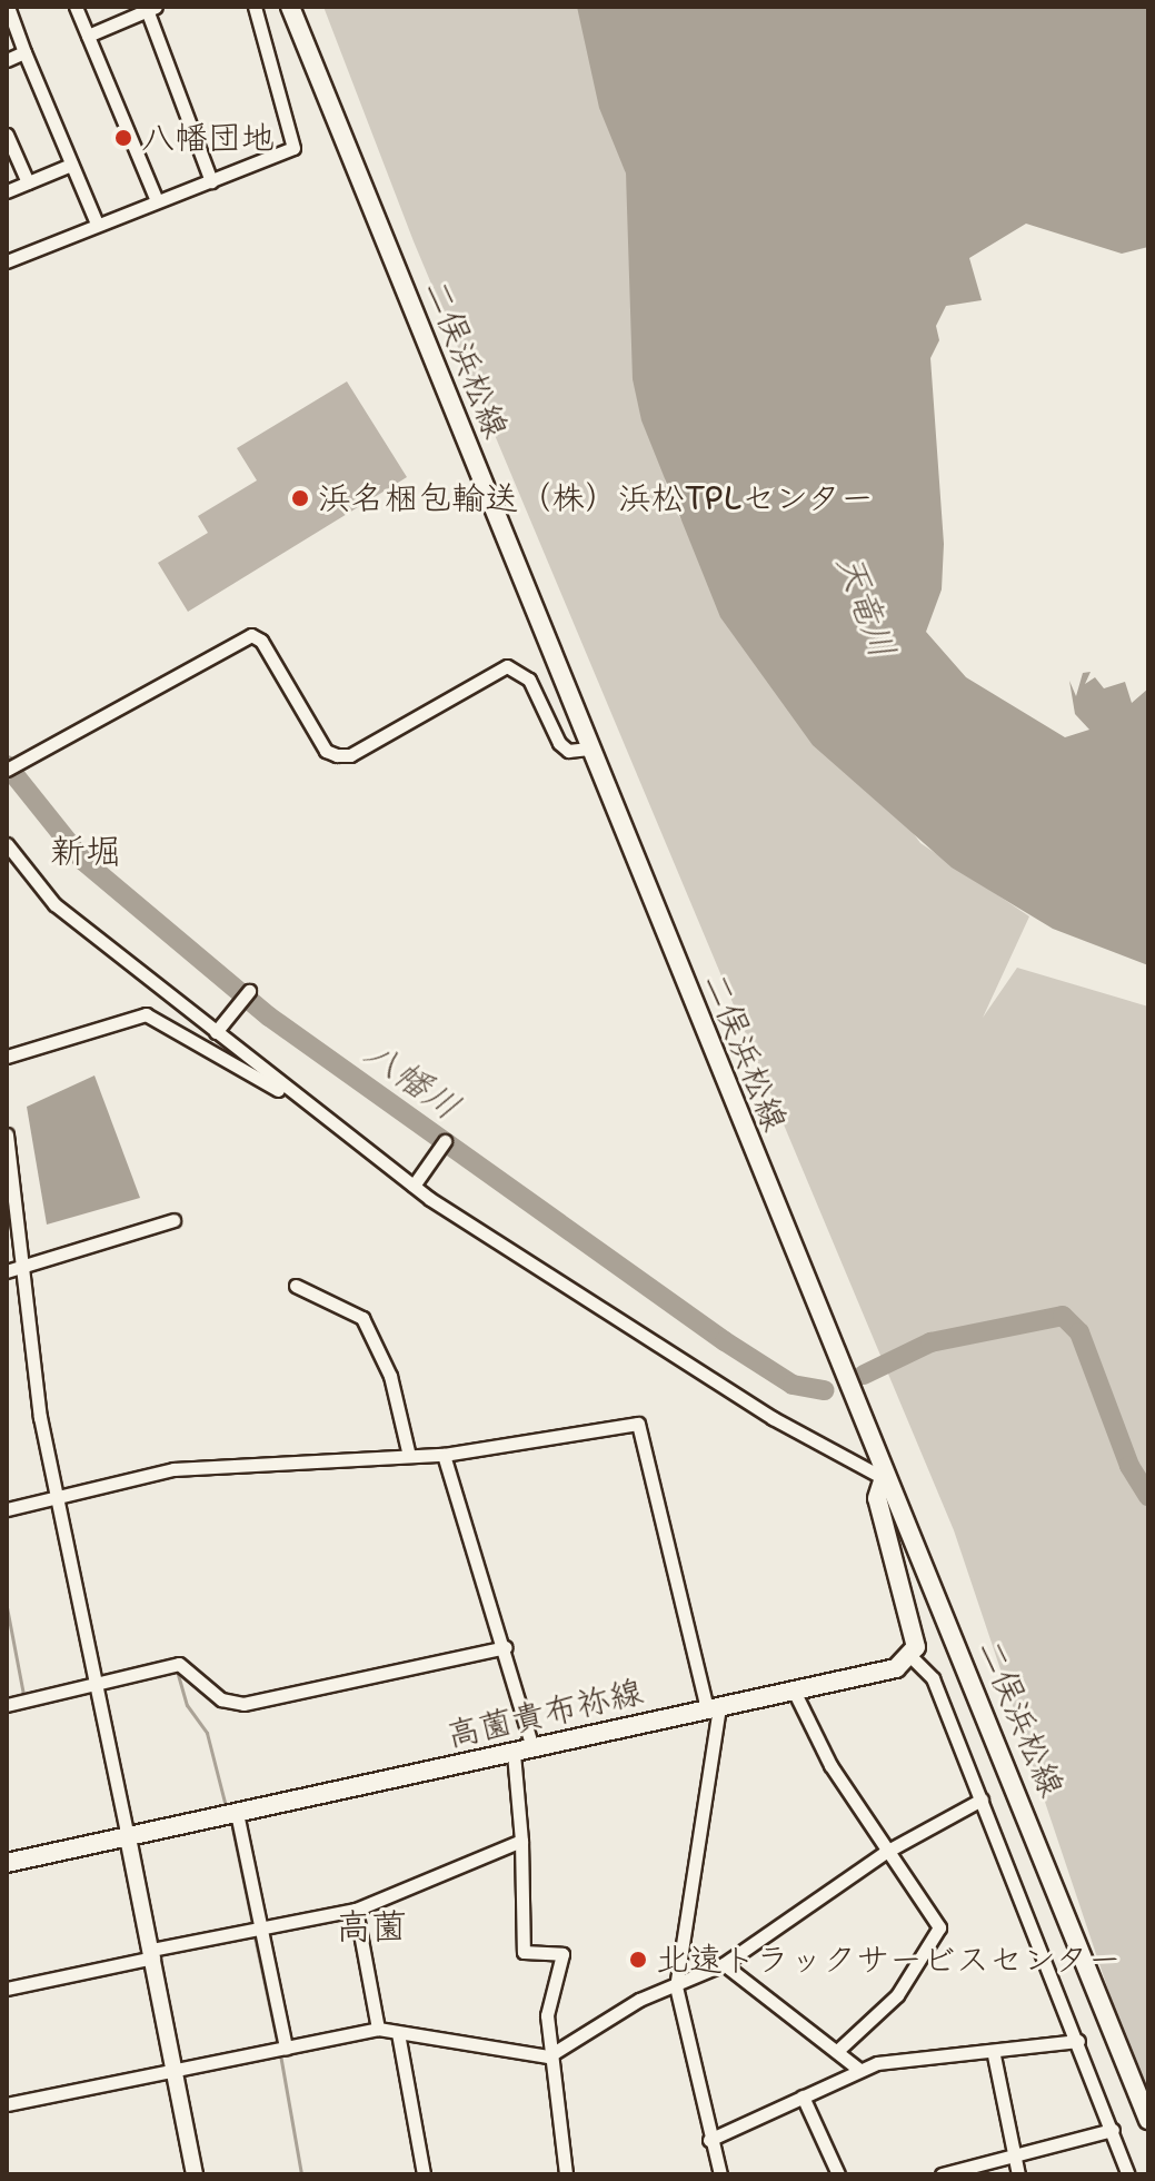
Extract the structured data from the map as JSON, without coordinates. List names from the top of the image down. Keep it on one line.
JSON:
{"streets":{"main road":["二俣浜松線","高薗貴布祢線"]},"districts":["新堀","高薗"],"water":["天竜川","八幡川"],"places":["八幡団地","浜名梱包輸送（株）浜松TPLセンター","北遠トラックサービスセンター"]}
